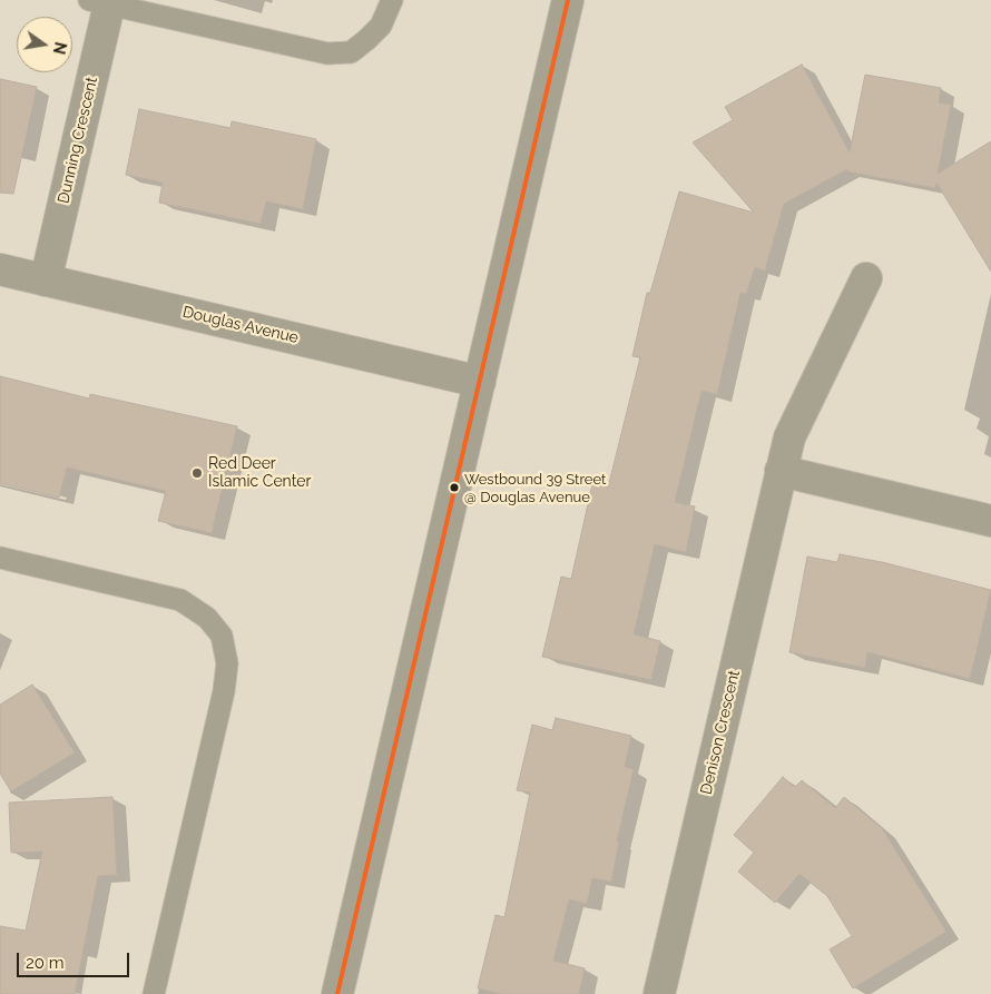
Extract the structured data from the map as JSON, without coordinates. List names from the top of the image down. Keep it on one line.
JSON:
{"streets":{"street":["Dunning Crescent","Douglas Avenue","Denison Crescent"]},"crossings":[["Dunning Crescent","Douglas Avenue"]],"places":["Red Deer Islamic Center","Westbound 39 Street @ Douglas Avenue"],"scale_bar":"20 m","north":"right"}
